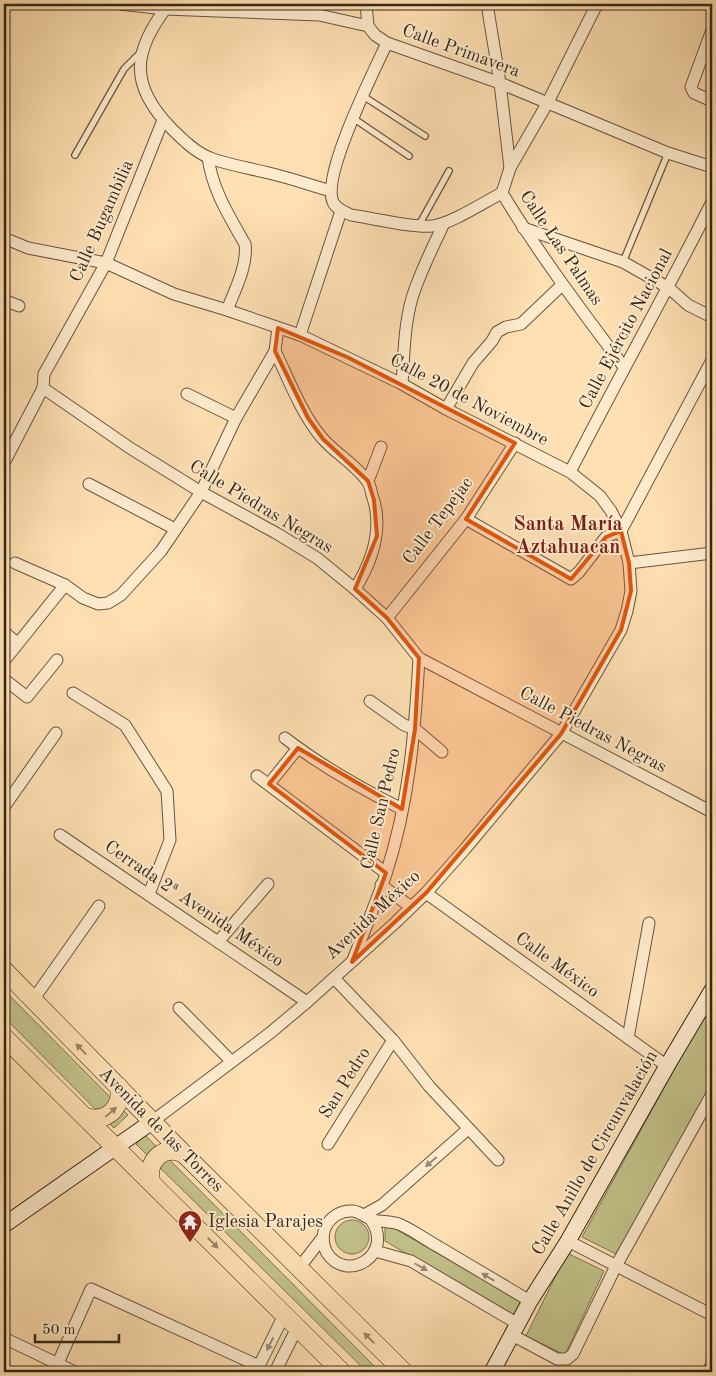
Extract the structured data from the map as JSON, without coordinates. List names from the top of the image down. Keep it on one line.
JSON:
{"streets":{"main road":["Avenida de las Torres"],"street":["Calle Primavera","Calle Bugambilia","Calle Las Palmas","Calle Ejército Nacional","Calle 20 de Noviembre","Calle Piedras Negras","Calle Tepejac","Calle San Pedro","Cerrada 2ª Avenida México","Avenida México","Calle México","San Pedro","Calle Anillo de Circunvalación"]},"crossings":[["Calle Primavera","Calle Las Palmas"],["Calle Bugambilia","Calle 20 de Noviembre"],["Calle Bugambilia","Calle Piedras Negras"],["Calle Las Palmas","Calle Ejército Nacional"],["Calle Ejército Nacional","Calle 20 de Noviembre"],["Calle 20 de Noviembre","Calle Tepejac"],["Calle 20 de Noviembre","Avenida México"],["Calle Piedras Negras","Calle Tepejac"],["Calle Piedras Negras","Calle San Pedro"],["Calle Piedras Negras","Avenida México"],["Calle San Pedro","Avenida México"],["Cerrada 2ª Avenida México","Avenida México"],["Avenida México","Calle México"],["Avenida México","Avenida de las Torres"],["Calle México","Calle Anillo de Circunvalación"]],"districts":["Santa María Aztahuacan"],"places":{"temple":["Iglesia Parajes"]},"scale_bar":"50 m"}
